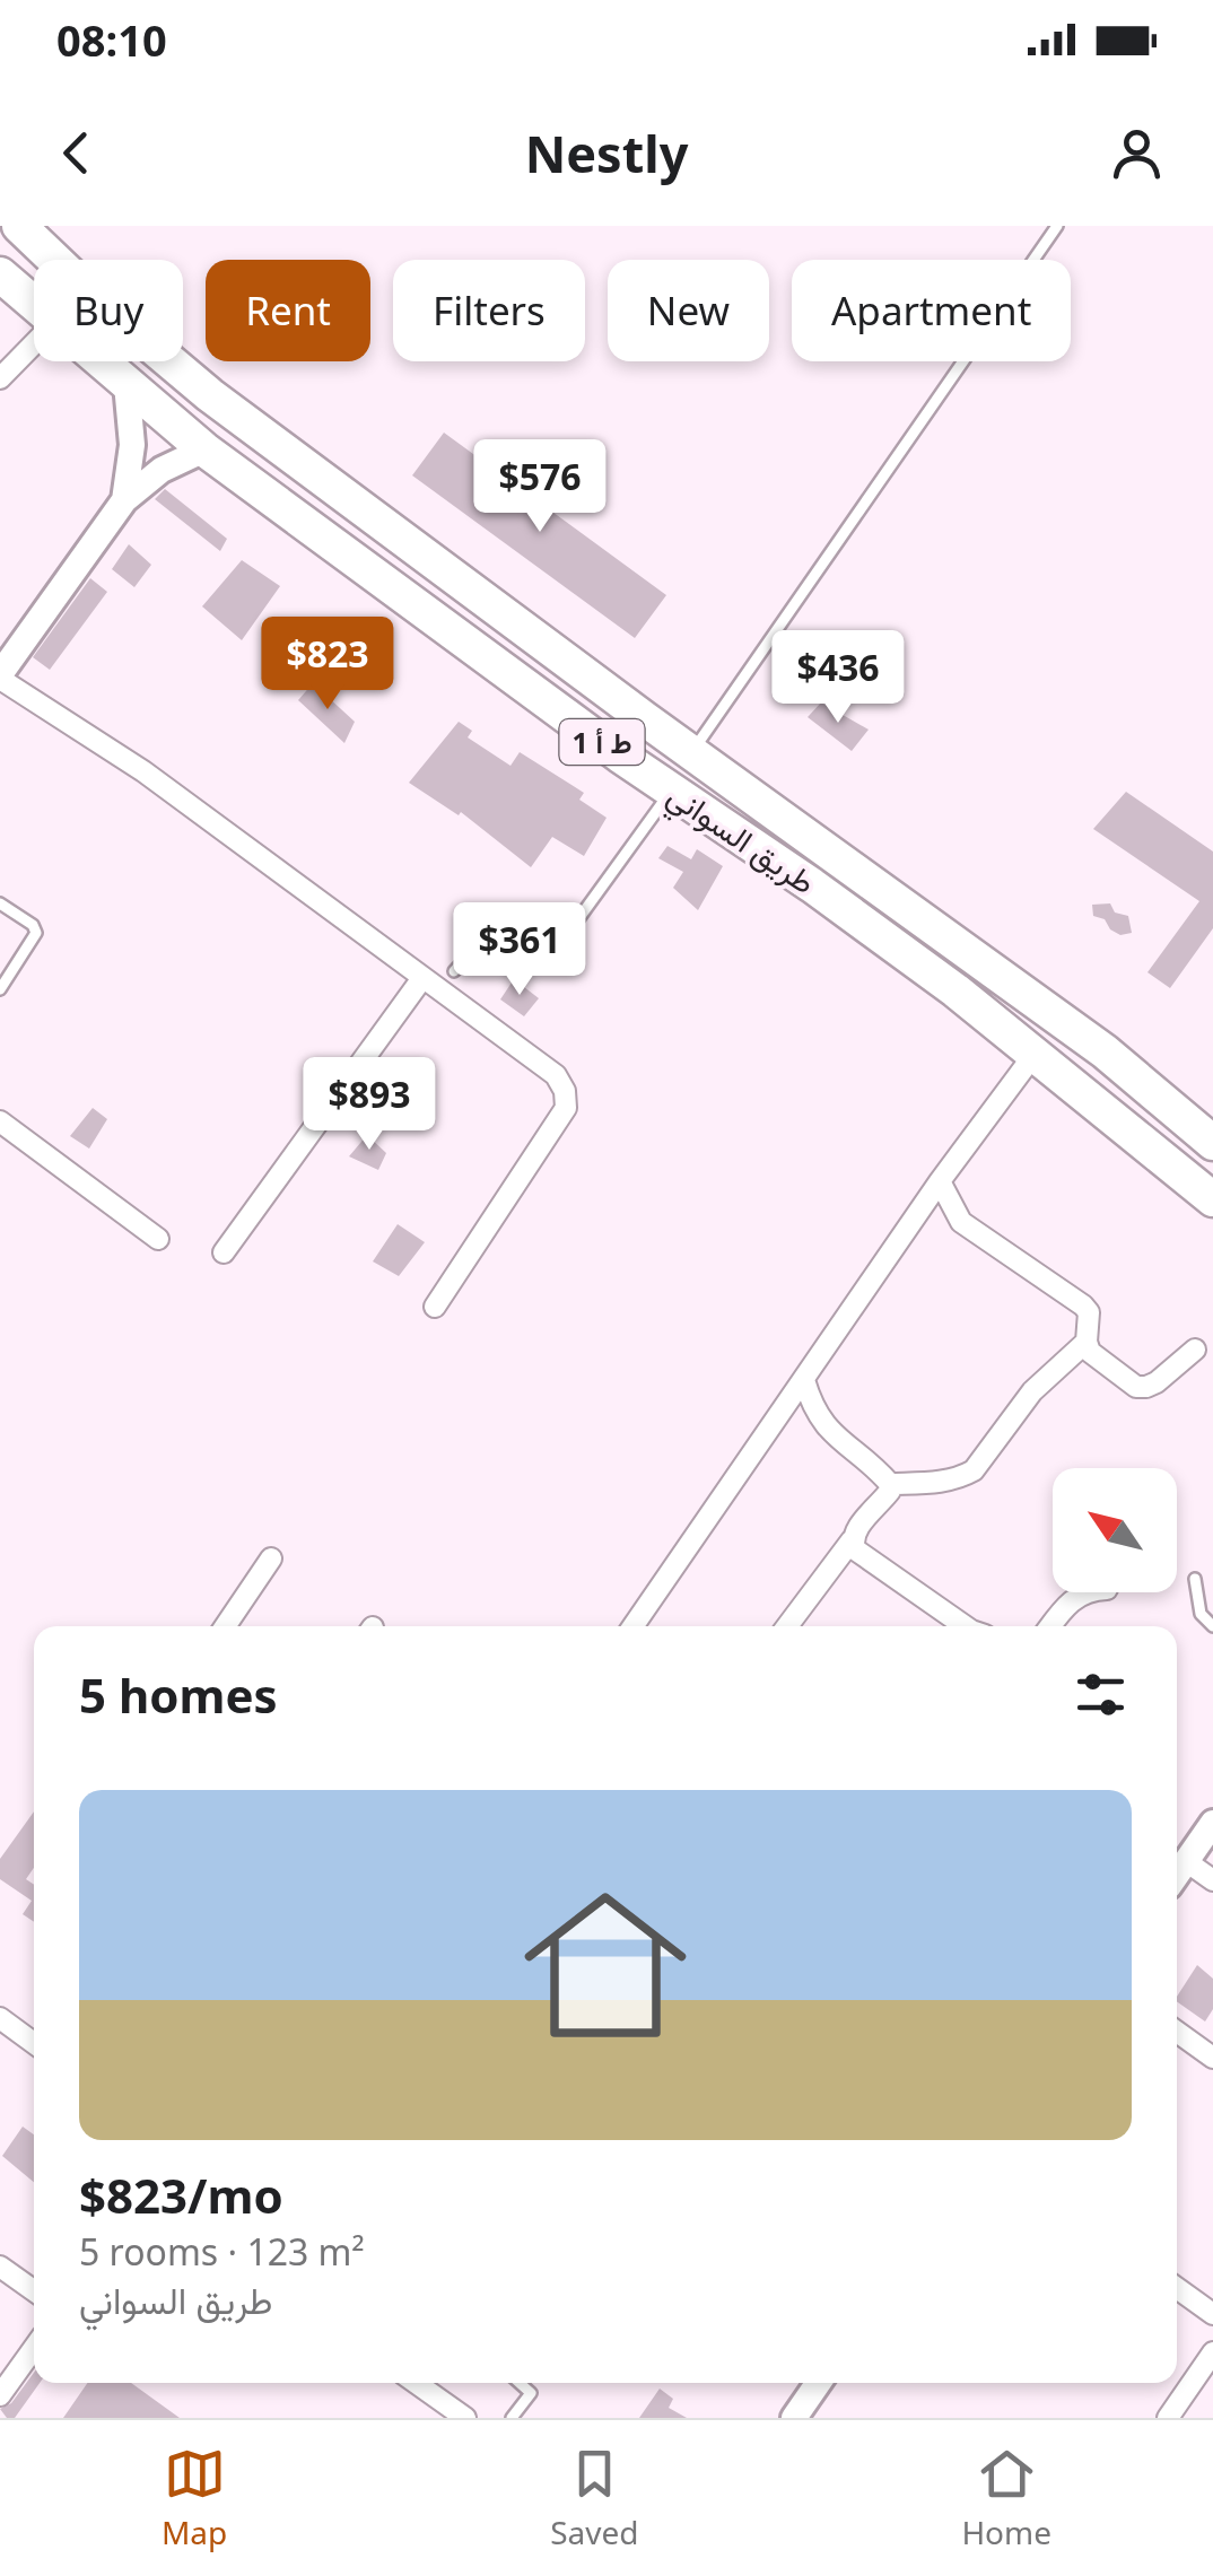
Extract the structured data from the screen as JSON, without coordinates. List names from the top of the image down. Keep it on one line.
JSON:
{"streets":{"highway":["ط أ 1","طريق السواني"]},"north":"top left","page":{"status":"08:10","header":"Nestly","chip":["Buy","Rent","Filters","New","Apartment"],"price":["$576","$823","$436","$361","$893"],"heading":"5 homes","list":[{"name":"$823/mo","note":"5 rooms · 123 m² · طريق السواني"}],"tabs":["Map","Saved","Home"]}}
